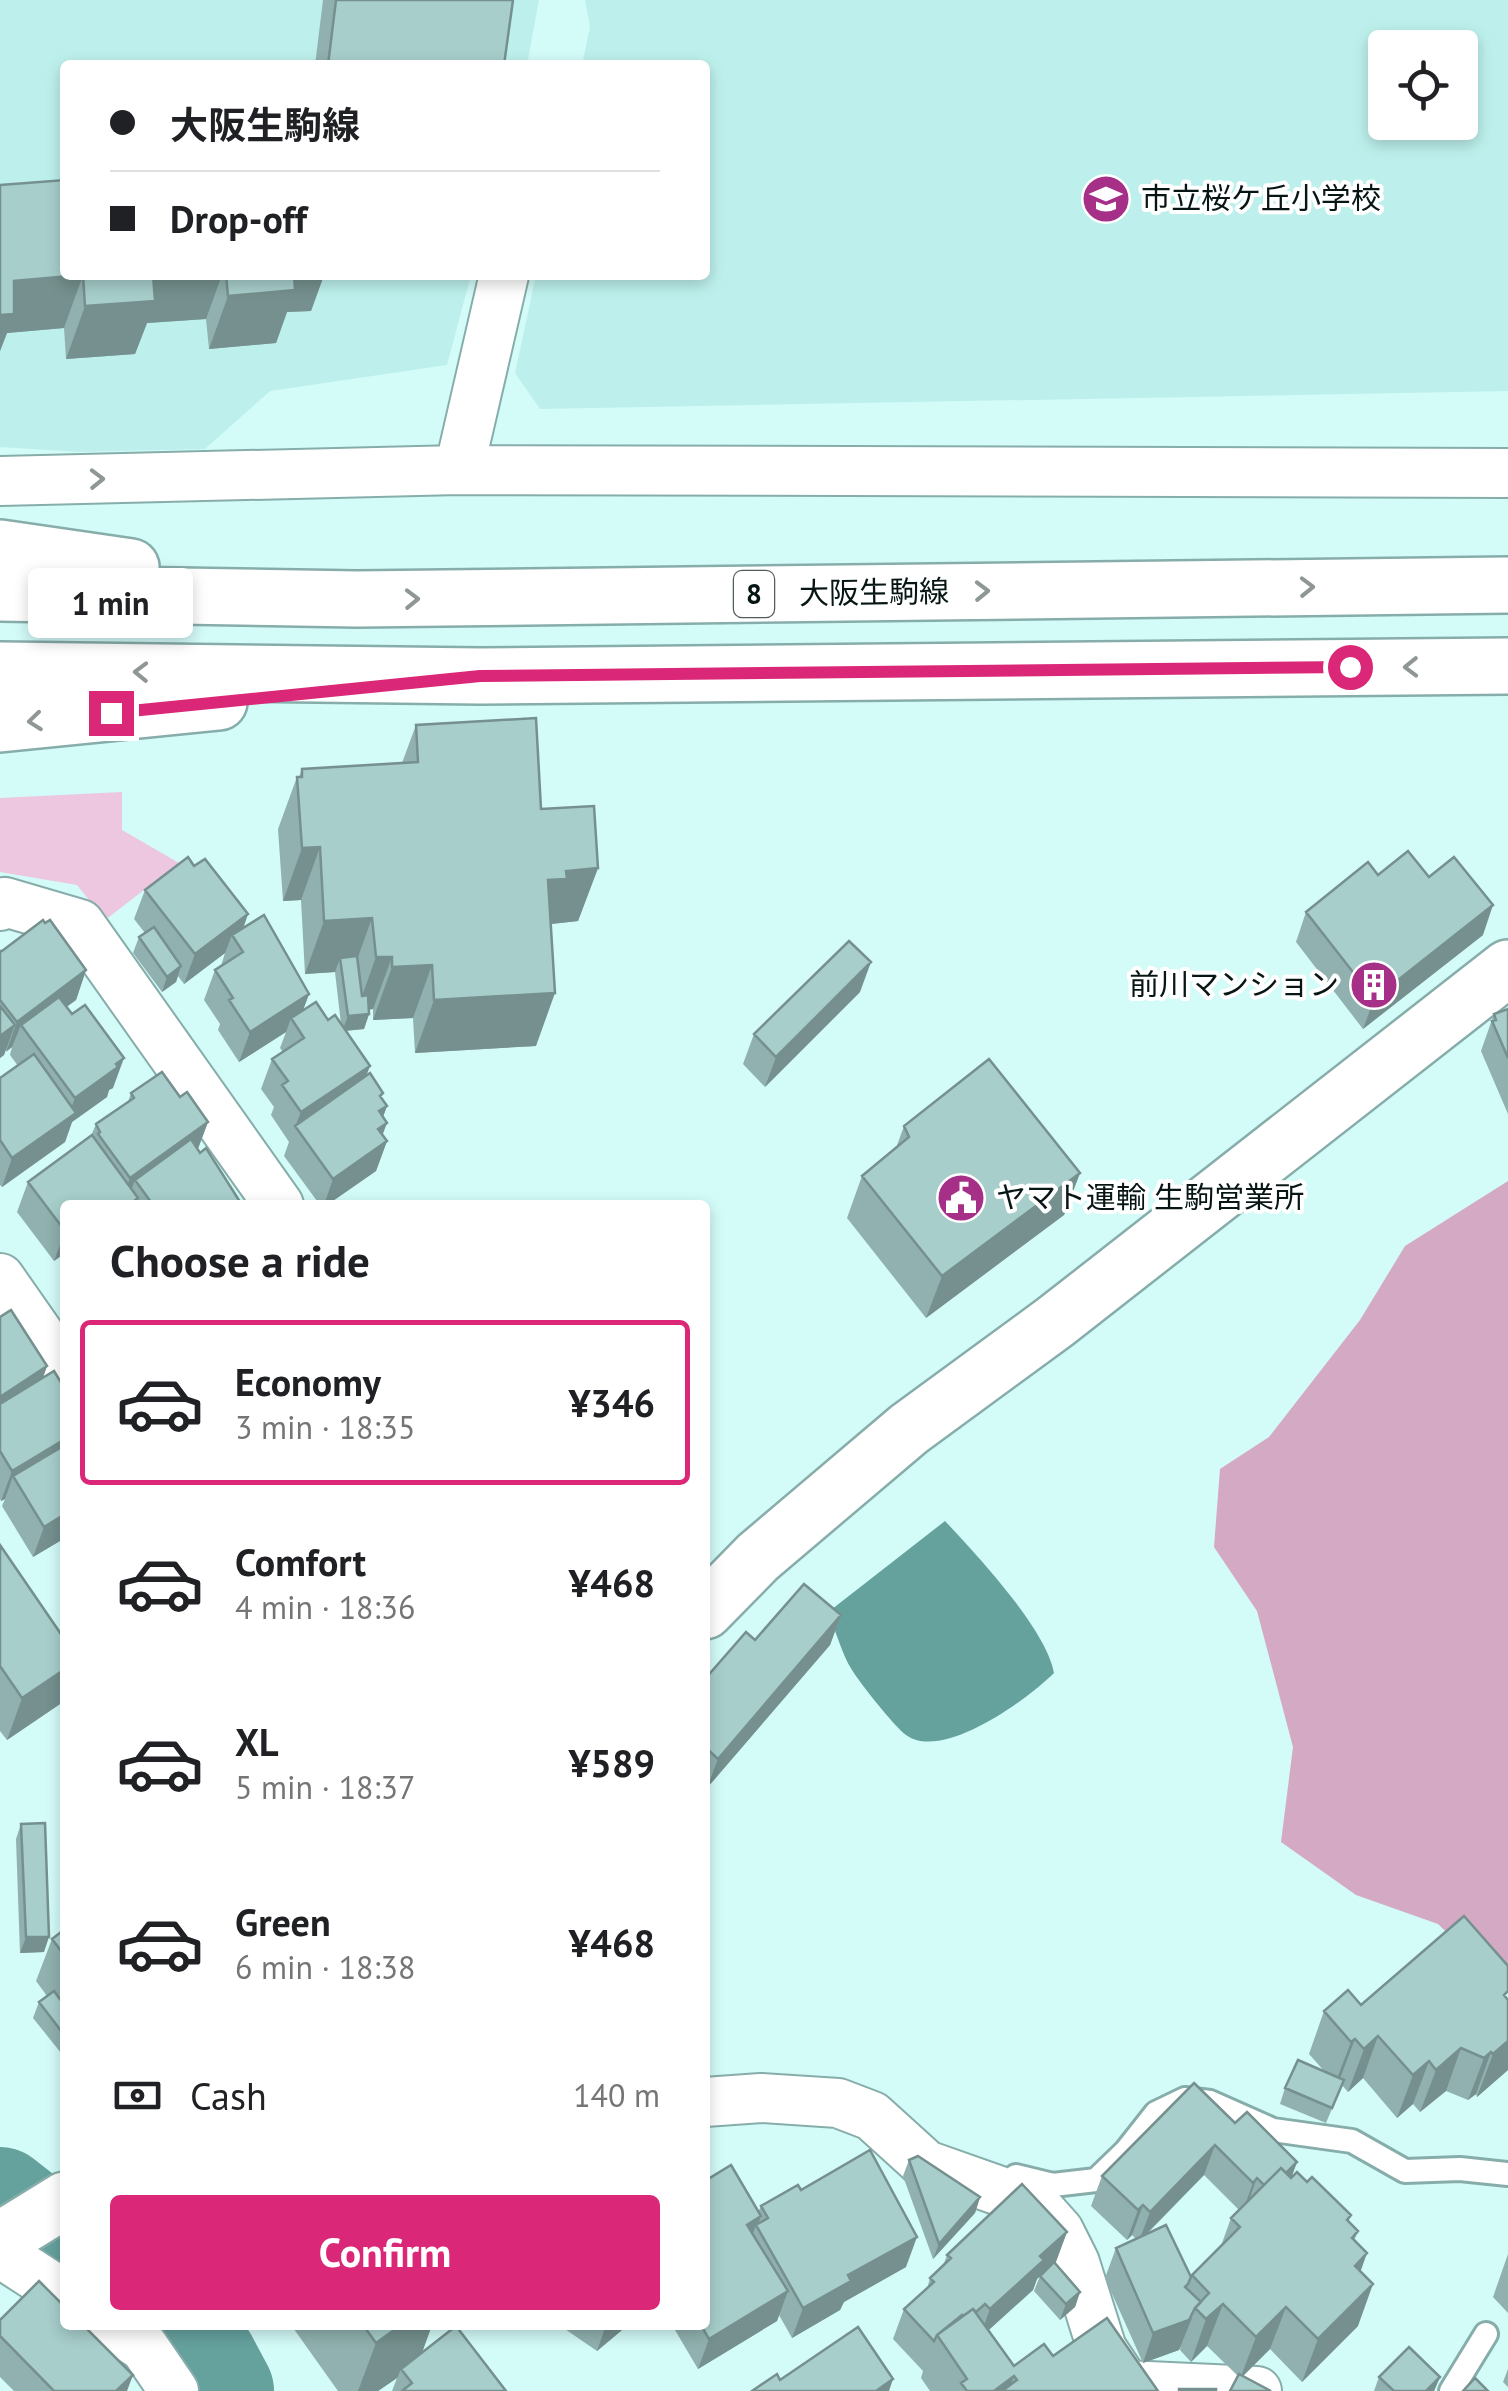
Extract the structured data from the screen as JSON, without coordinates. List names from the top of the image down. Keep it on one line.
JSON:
{"streets":{"main road":["大阪生駒線","8"]},"places":{"school or university":["市立桜ケ丘小学校"],"building":["前川マンション"],"public building":["ヤマト運輸 生駒営業所"]},"page":{"banner":["大阪生駒線","Drop-off"],"bubble":"1 min","heading":"Choose a ride","list":[{"name":"Economy","note":"3 min · 18:35","value":"¥346"},{"name":"Comfort","note":"4 min · 18:36","value":"¥468"},{"name":"XL","note":"5 min · 18:37","value":"¥589"},{"name":"Green","note":"6 min · 18:38","value":"¥468"}],"pay":["Cash","140 m"],"buttons":"Confirm"}}
